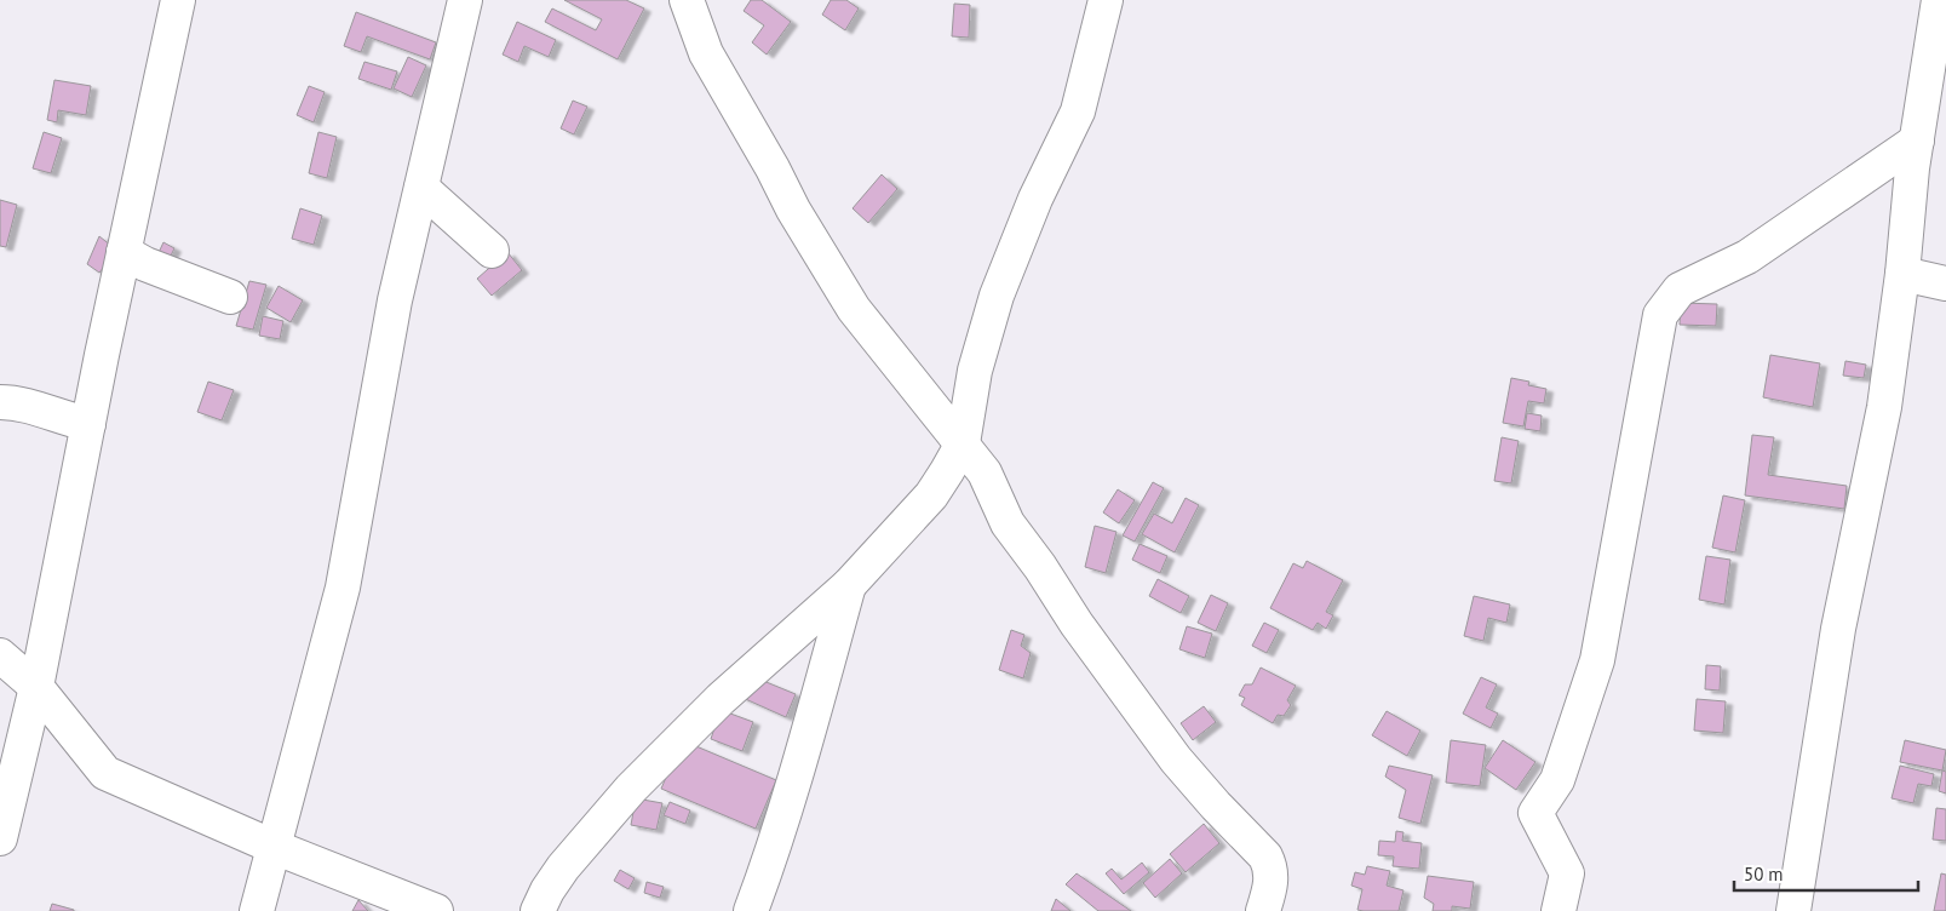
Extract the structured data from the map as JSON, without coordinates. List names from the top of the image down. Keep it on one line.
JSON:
{"scale_bar":"50 m"}
